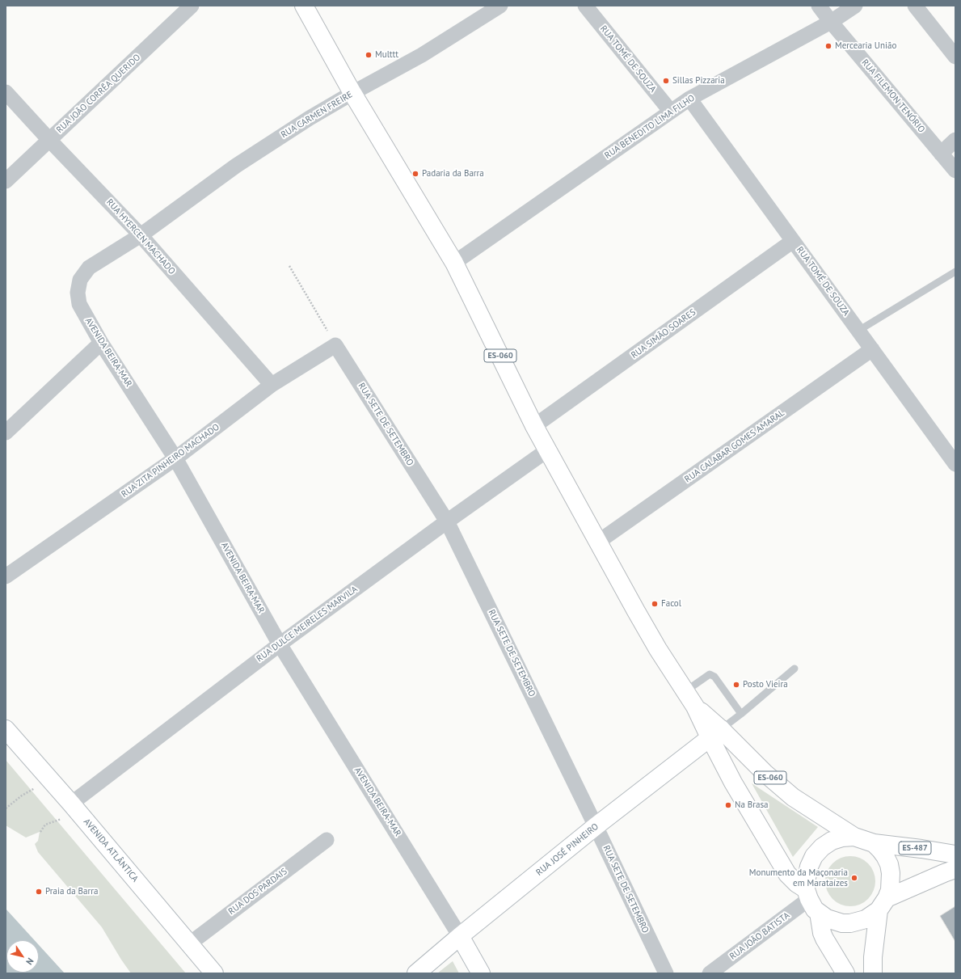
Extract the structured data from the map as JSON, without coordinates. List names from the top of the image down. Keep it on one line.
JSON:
{"streets":{"main road":["ES-060","ES-487","RUA JOSÉ PINHEIRO","AVENIDA ATLÂNTICA"],"street":["RUA TOMÉ DE SOUZA","RUA JOÃO CORRÊA QUERIDO","RUA FILEMON TENÓRIO","RUA CARMEN FREIRE","RUA BENEDITO LIMA FILHO","RUA HYERCEN MACHADO","RUA SIMÃO SOARES","AVENIDA BEIRA-MAR","RUA SETE DE SETEMBRO","RUA CALABAR GOMES AMARAL","RUA ZITA PINHEIRO MACHADO","RUA DULCE MEIRELES MARVILA","RUA DOS PARDAIS","RUA JOÃO BATISTA"]},"crossings":[["RUA TOMÉ DE SOUZA","RUA BENEDITO LIMA FILHO"],["RUA TOMÉ DE SOUZA","RUA SIMÃO SOARES"],["RUA TOMÉ DE SOUZA","RUA CALABAR GOMES AMARAL"],["RUA JOÃO CORRÊA QUERIDO","RUA HYERCEN MACHADO"],["RUA FILEMON TENÓRIO","RUA BENEDITO LIMA FILHO"],["RUA CARMEN FREIRE","RUA HYERCEN MACHADO"],["RUA CARMEN FREIRE","AVENIDA BEIRA-MAR"],["RUA CARMEN FREIRE","ES-060"],["RUA BENEDITO LIMA FILHO","ES-060"],["RUA HYERCEN MACHADO","AVENIDA BEIRA-MAR"],["RUA HYERCEN MACHADO","RUA ZITA PINHEIRO MACHADO"],["RUA SIMÃO SOARES","ES-060"],["AVENIDA BEIRA-MAR","RUA ZITA PINHEIRO MACHADO"],["AVENIDA BEIRA-MAR","RUA DULCE MEIRELES MARVILA"],["AVENIDA BEIRA-MAR","RUA JOSÉ PINHEIRO"],["ES-060","RUA CALABAR GOMES AMARAL"],["ES-060","RUA DULCE MEIRELES MARVILA"],["ES-060","ES-487"],["ES-060","RUA JOSÉ PINHEIRO"],["ES-060","RUA JOÃO BATISTA"],["RUA SETE DE SETEMBRO","RUA ZITA PINHEIRO MACHADO"],["RUA SETE DE SETEMBRO","RUA DULCE MEIRELES MARVILA"],["RUA SETE DE SETEMBRO","RUA JOSÉ PINHEIRO"],["RUA DULCE MEIRELES MARVILA","AVENIDA ATLÂNTICA"],["ES-487","RUA JOÃO BATISTA"],["AVENIDA ATLÂNTICA","RUA DOS PARDAIS"]],"places":["Mercearia União","Multtt","Sillas Pizzaria","Padaria da Barra","Facol","Posto Vieira","Na Brasa","Monumento da Maçonaria em Marataízes","Praia da Barra"],"north":"bottom right"}
